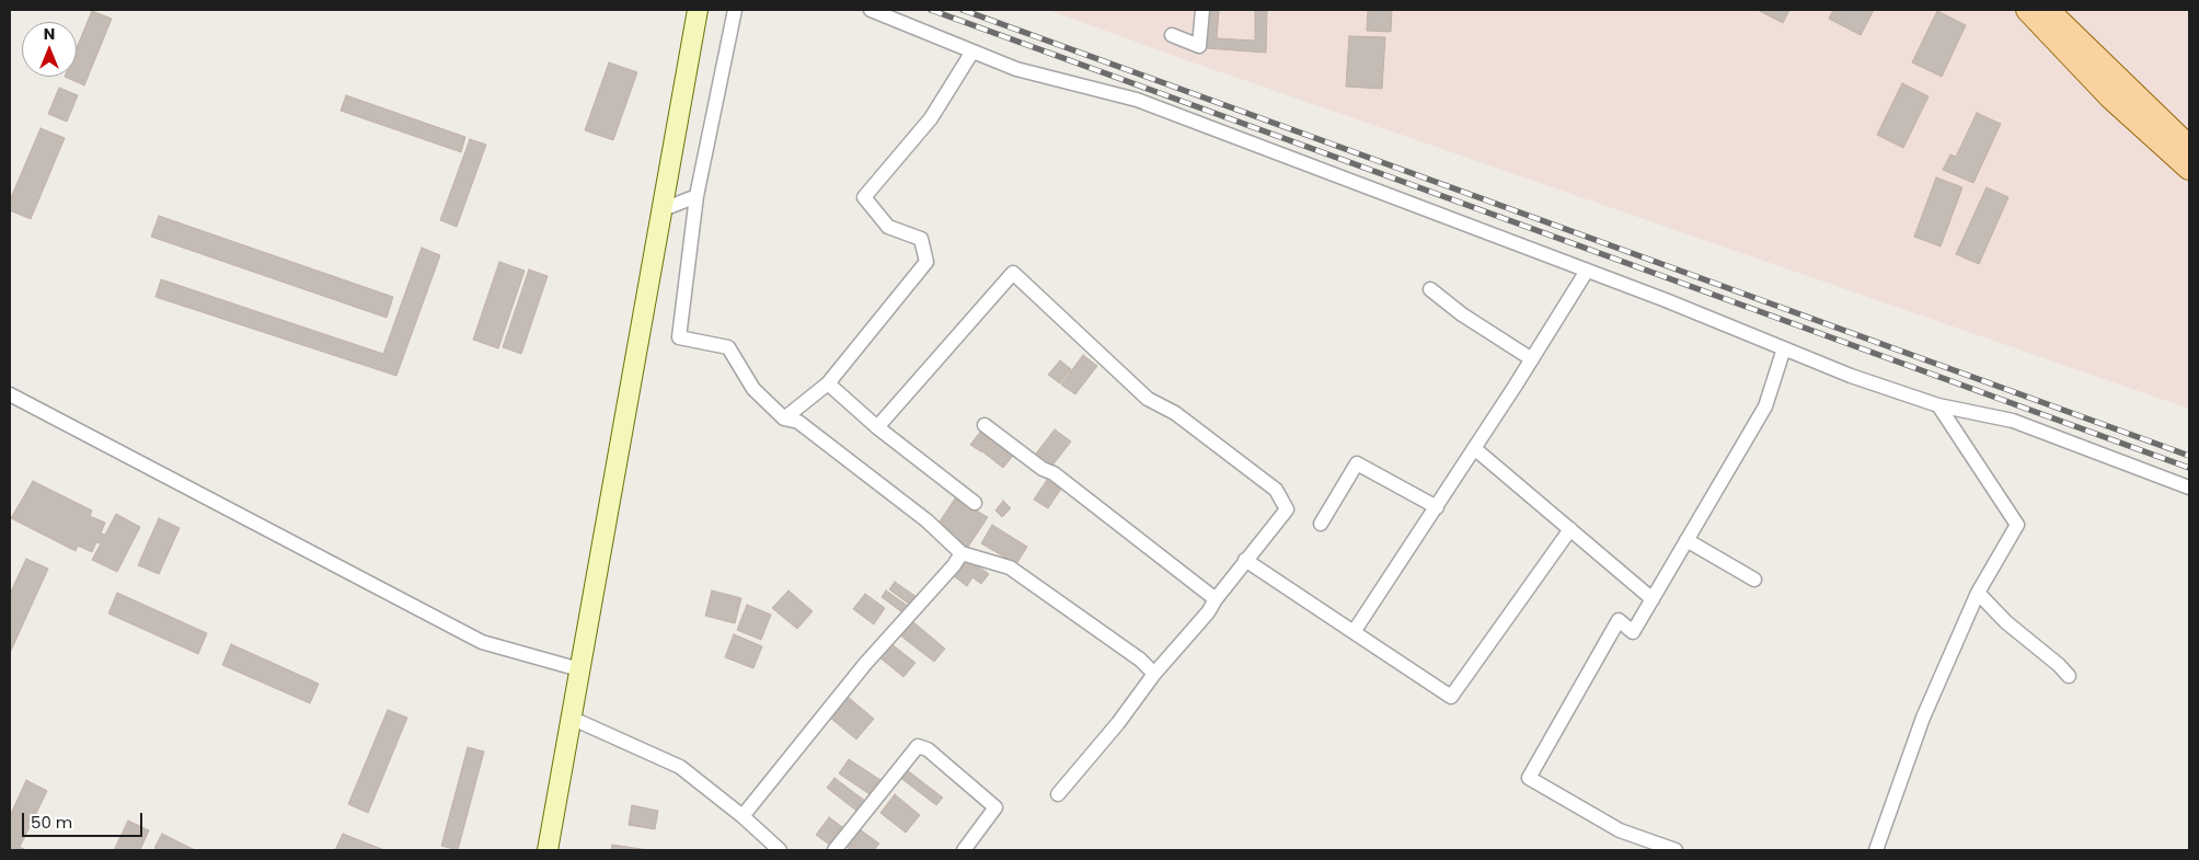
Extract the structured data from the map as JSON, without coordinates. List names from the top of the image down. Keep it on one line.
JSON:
{"scale_bar":"50 m","north":"top"}
